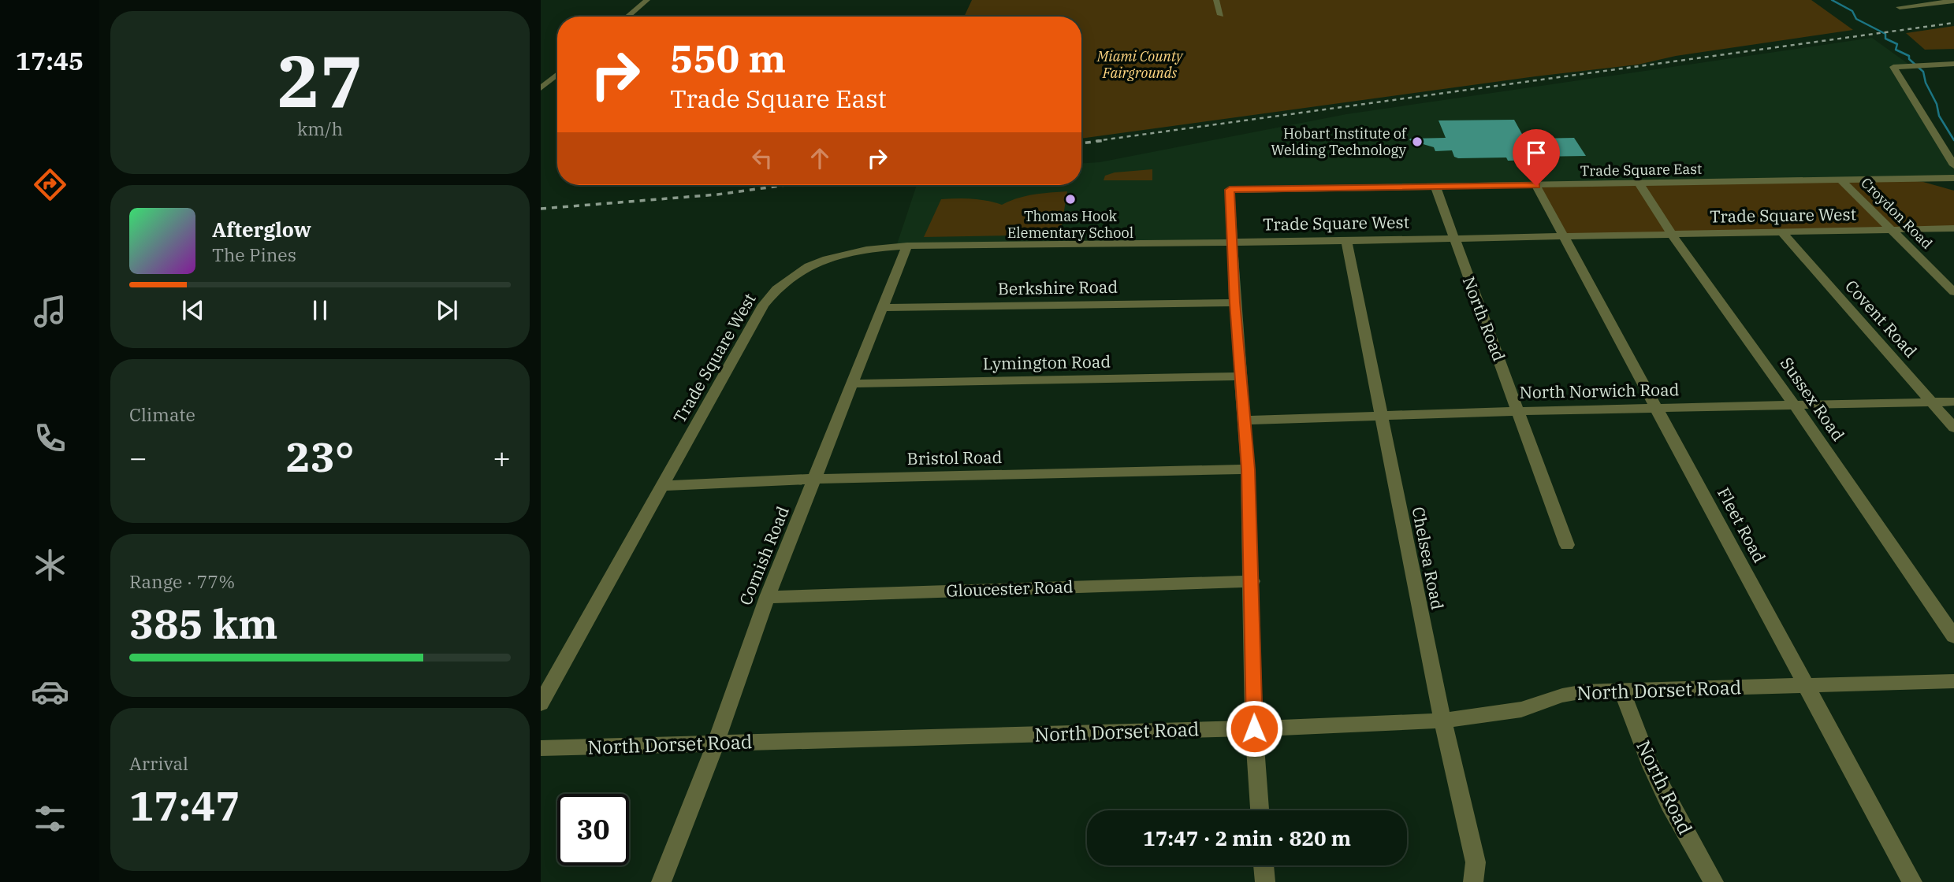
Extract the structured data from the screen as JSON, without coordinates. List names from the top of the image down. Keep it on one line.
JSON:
{"streets":{"street":["Trade Square East","Croydon Road","Trade Square West","Berkshire Road","North Road","Covent Road","Lymington Road","North Norwich Road","Sussex Road","Bristol Road","Fleet Road","Cornish Road","Chelsea Road","Gloucester Road","North Dorset Road"]},"crossings":[["Trade Square East","Croydon Road"],["Trade Square East","Trade Square West"],["Trade Square East","North Road"],["Trade Square East","Sussex Road"],["Trade Square East","Fleet Road"],["Croydon Road","Trade Square West"],["Trade Square West","North Road"],["Trade Square West","Covent Road"],["Trade Square West","Sussex Road"],["Trade Square West","Bristol Road"],["Trade Square West","Fleet Road"],["Trade Square West","Cornish Road"],["Trade Square West","Chelsea Road"],["Berkshire Road","Cornish Road"],["North Road","North Norwich Road"],["North Road","North Dorset Road"],["Covent Road","North Norwich Road"],["Lymington Road","Cornish Road"],["North Norwich Road","Sussex Road"],["North Norwich Road","Fleet Road"],["North Norwich Road","Chelsea Road"],["Bristol Road","Cornish Road"],["Fleet Road","North Dorset Road"],["Cornish Road","Gloucester Road"],["Cornish Road","North Dorset Road"],["Chelsea Road","North Dorset Road"]],"parks":["Miami County Fairgrounds"],"places":["Hobart Institute of Welding Technology","Thomas Hook Elementary School"],"page":{"tabs":"17:45","tile":[["27","km/h"],"Climate",["Range · 77%","385 km"],["Arrival","17:47"]],"turn":["550 m","Trade Square East"],"song":["Afterglow","The Pines"],"heat":["−","23°","+"],"limit":"30","trip":"17:47 · 2 min · 820 m"}}
